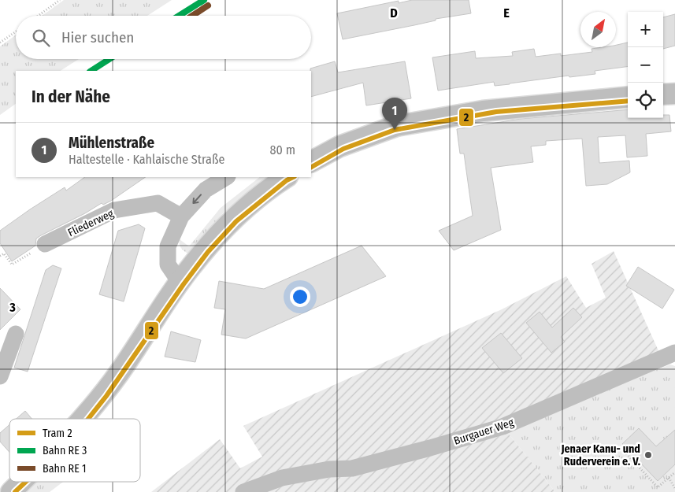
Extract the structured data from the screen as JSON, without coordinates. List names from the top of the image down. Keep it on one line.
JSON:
{"streets":{"street":["Fliederweg","Burgauer Weg"]},"places":["Jenaer Kanu- und Ruderverein e. V."],"lines":["tram line 2"],"legend":["Tram 2","Bahn RE 3","Bahn RE 1"],"north":"top right","page":{"map_buttons":["+","−"],"search":"Hier suchen","heading":"In der Nähe","pins":"1","list":[{"mark":"1","name":"Mühlenstraße","note":"Haltestelle · Kahlaische Straße","value":"80 m"}]},"grid":{"columns":["D","E"],"rows":["3"]}}
